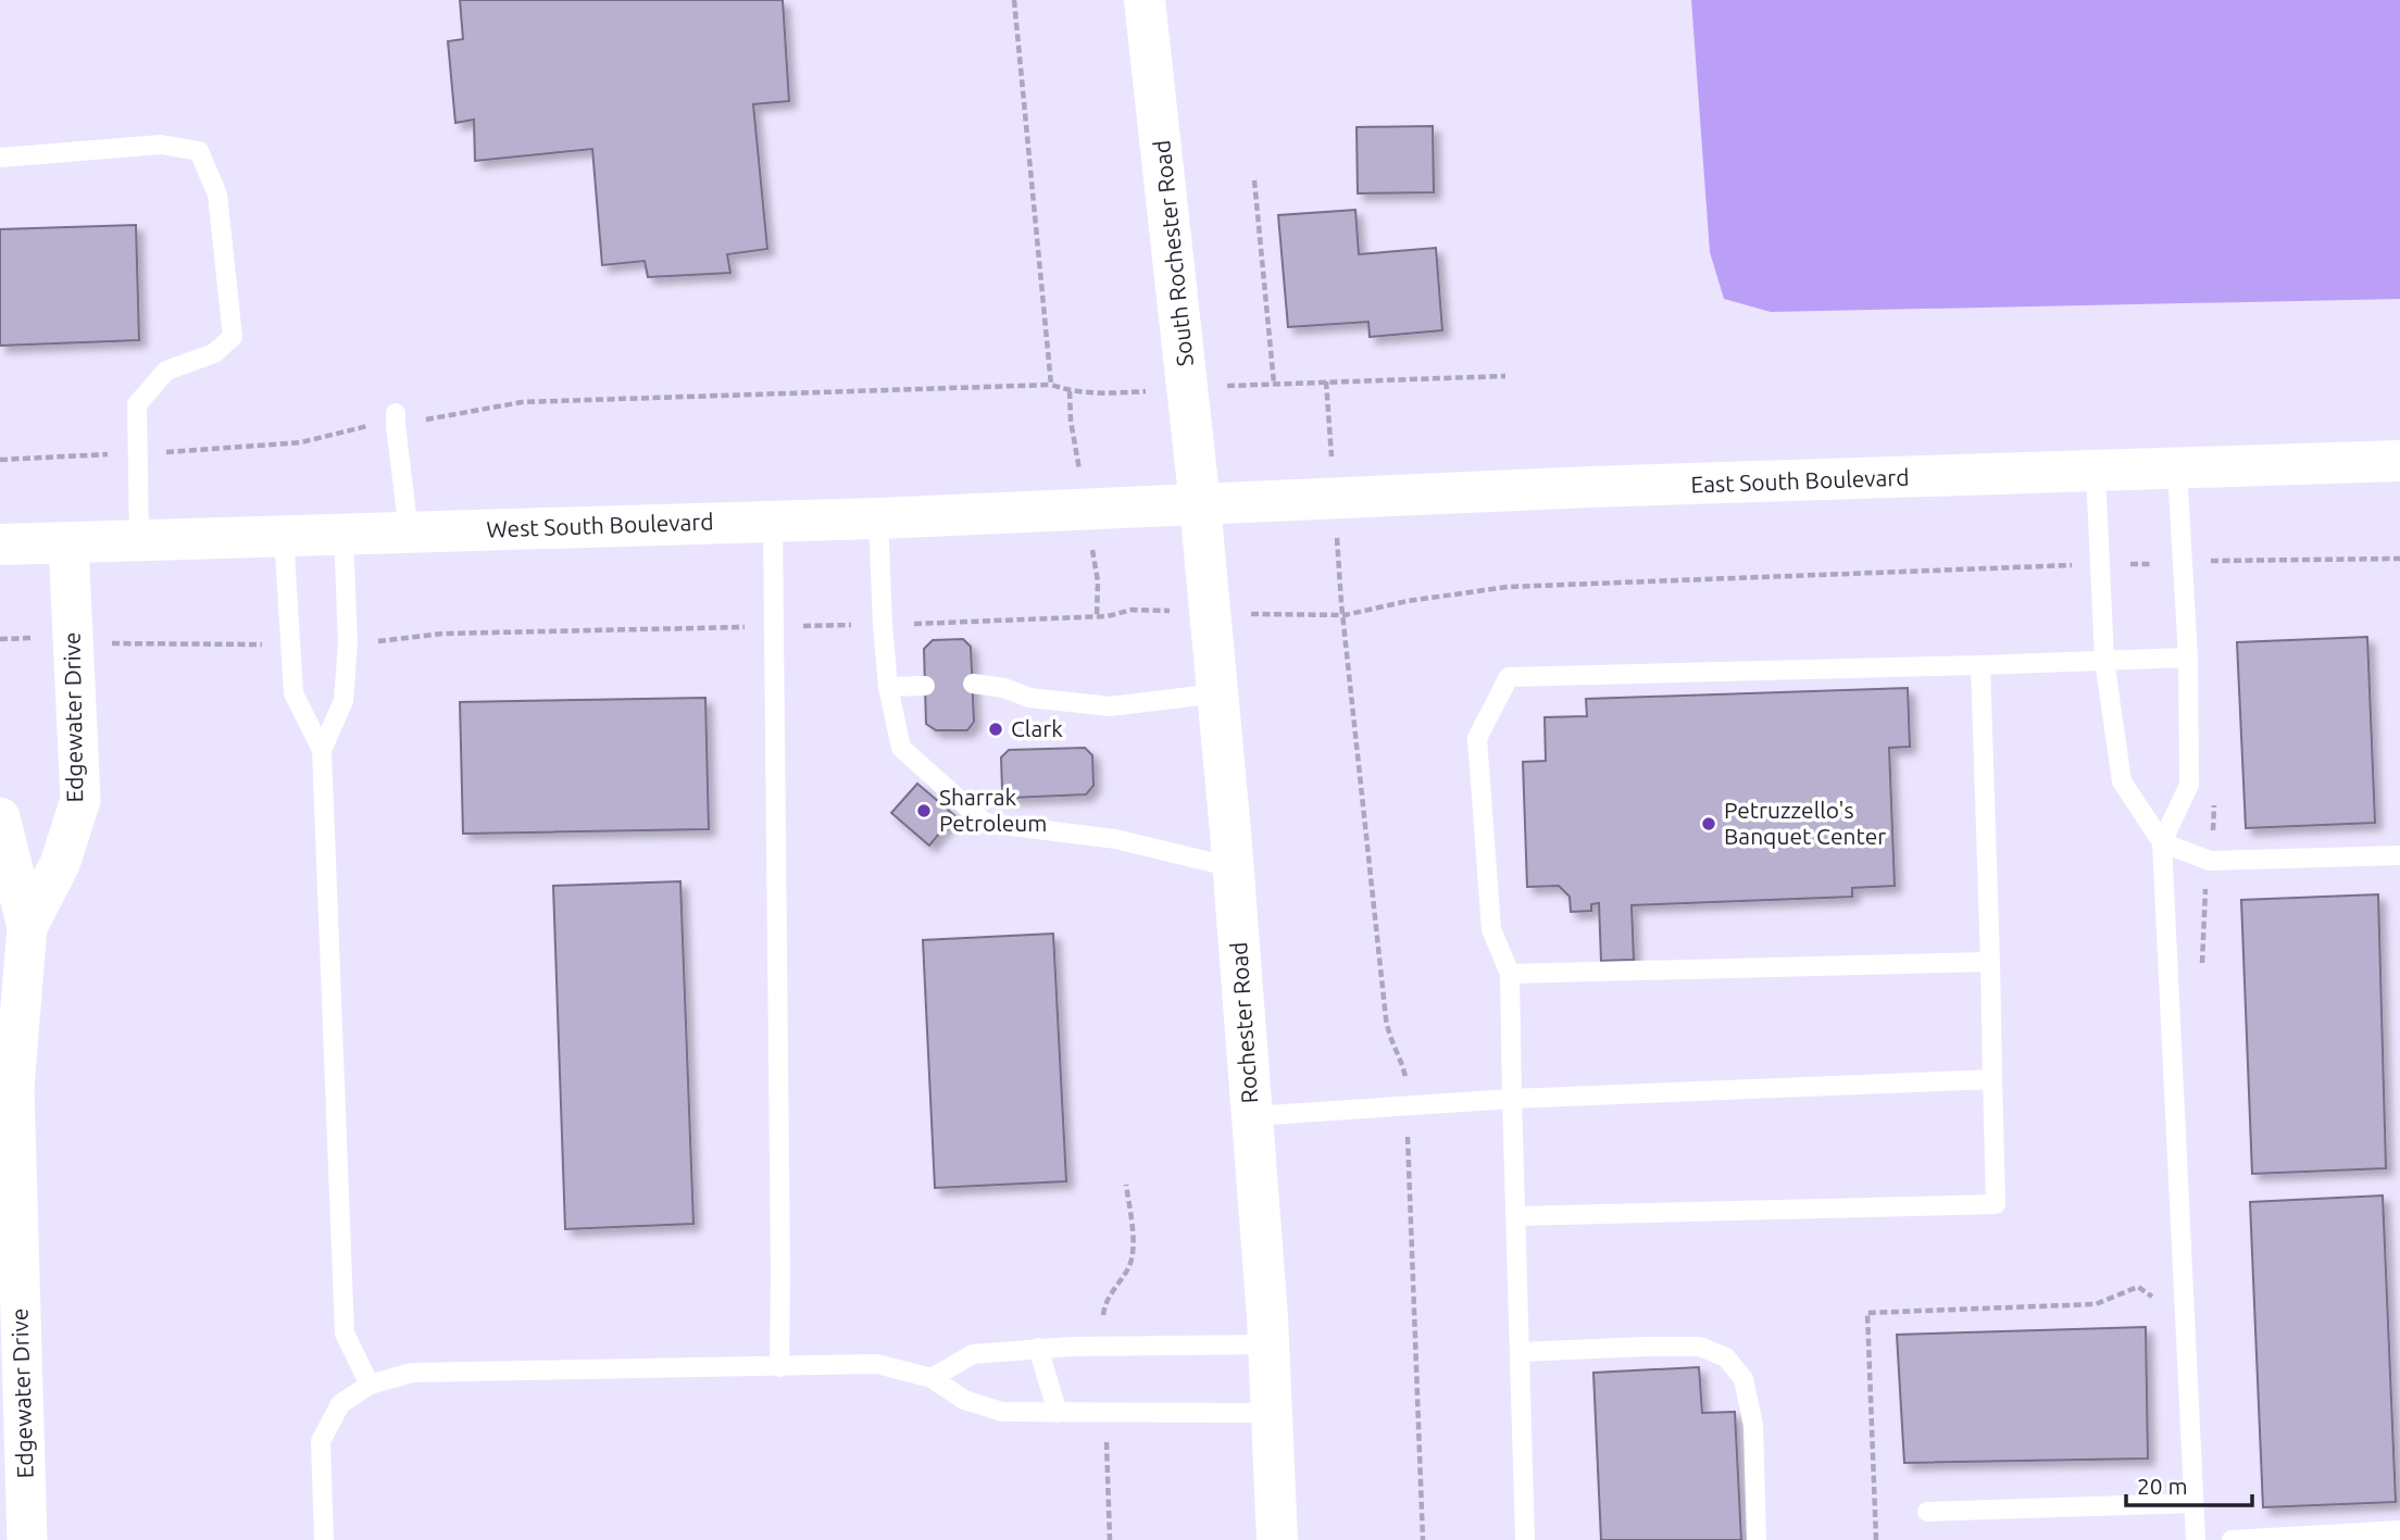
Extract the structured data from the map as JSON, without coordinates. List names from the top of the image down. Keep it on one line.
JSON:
{"streets":{"street":["South Rochester Road","East South Boulevard","West South Boulevard","Edgewater Drive","Rochester Road"]},"crossings":[["South Rochester Road","East South Boulevard"],["South Rochester Road","West South Boulevard"],["South Rochester Road","Rochester Road"],["East South Boulevard","West South Boulevard"],["East South Boulevard","Rochester Road"],["West South Boulevard","Edgewater Drive"],["West South Boulevard","Rochester Road"]],"places":["Clark","Sharrak Petroleum","Petruzzello's Banquet Center"],"scale_bar":"20 m"}
